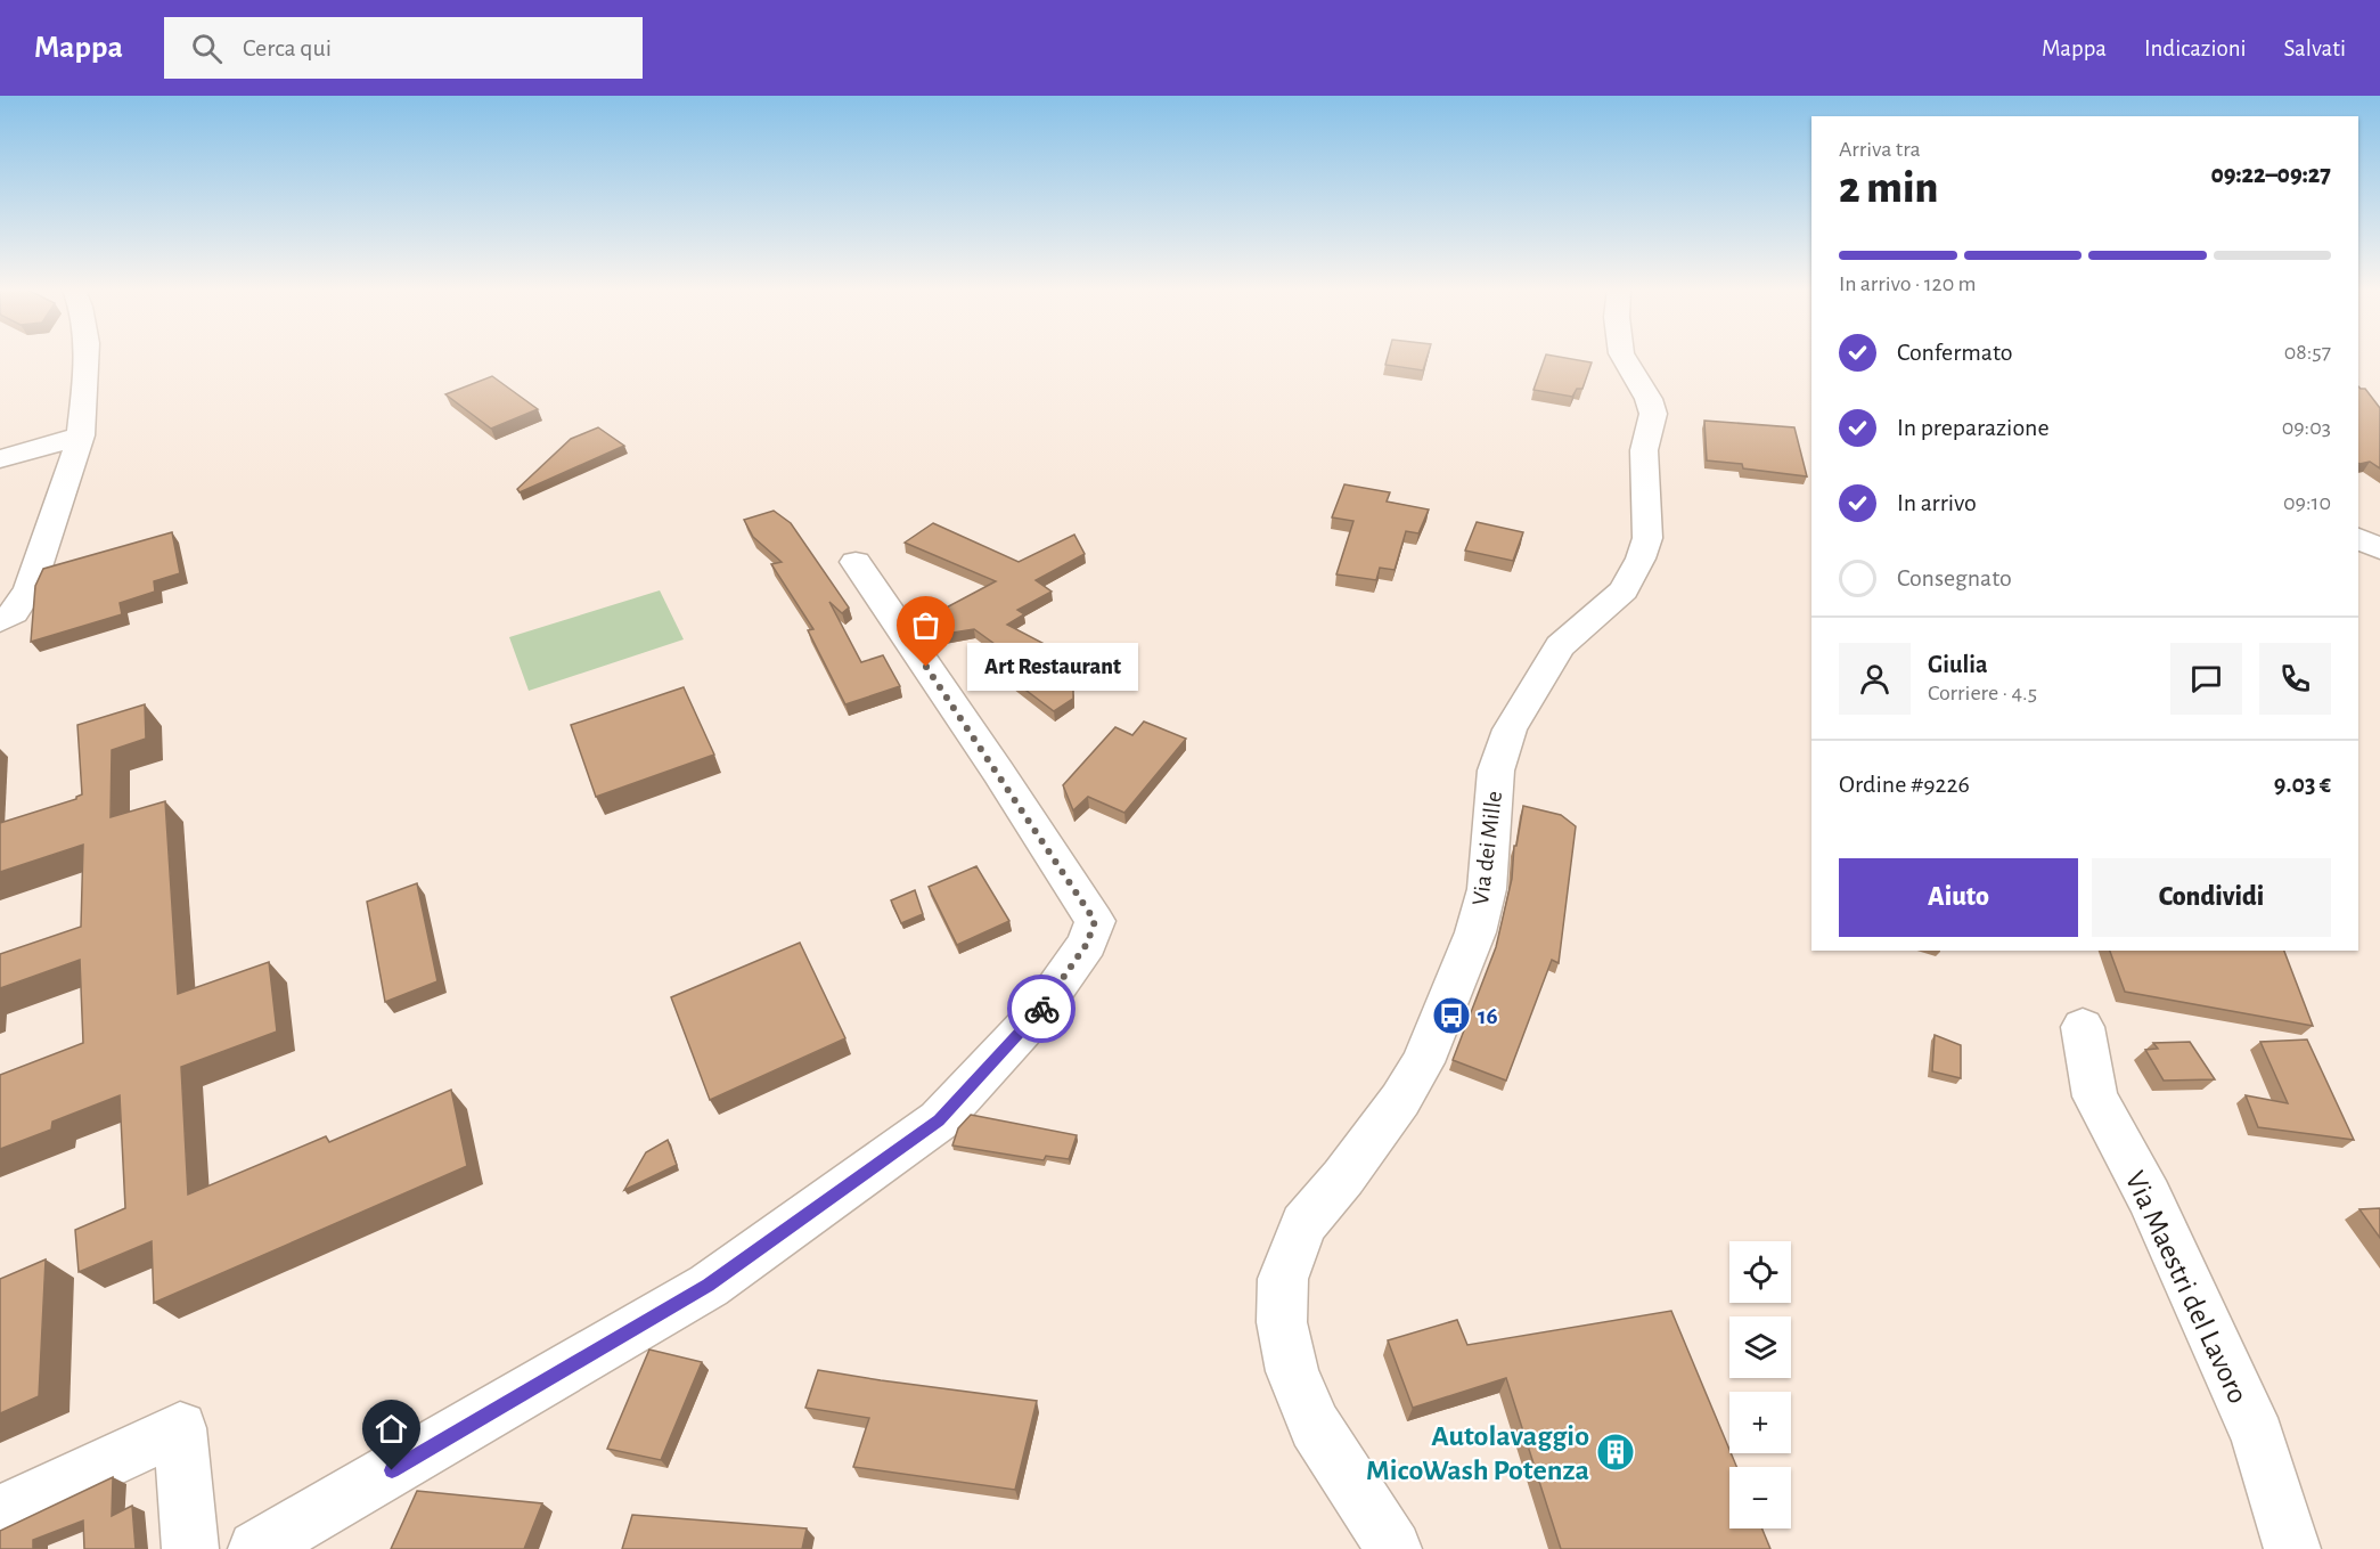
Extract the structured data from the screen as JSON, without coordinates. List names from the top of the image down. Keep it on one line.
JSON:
{"streets":{"street":["Via dei Mille","Via Maestri del Lavoro"]},"places":{"other":["Art Restaurant"],"bus stop":["16"],"building":["Autolavaggio MicoWash Potenza"]},"page":{"header":"Mappa","search":"Cerca qui","nav":["Mappa","Indicazioni","Salvati"],"heading":["2 min","Arriva tra","09:22–09:27"],"panel":["Giulia","Corriere · 4.5","Ordine #9226","9.03 €"],"bar":"In arrivo · 120 m","list":[["Confermato","08:57"],["In preparazione","09:03"],["In arrivo","09:10"],"Consegnato"],"bubble":"Art Restaurant","buttons":["Aiuto","Condividi"],"map_buttons":["+","−"]}}
